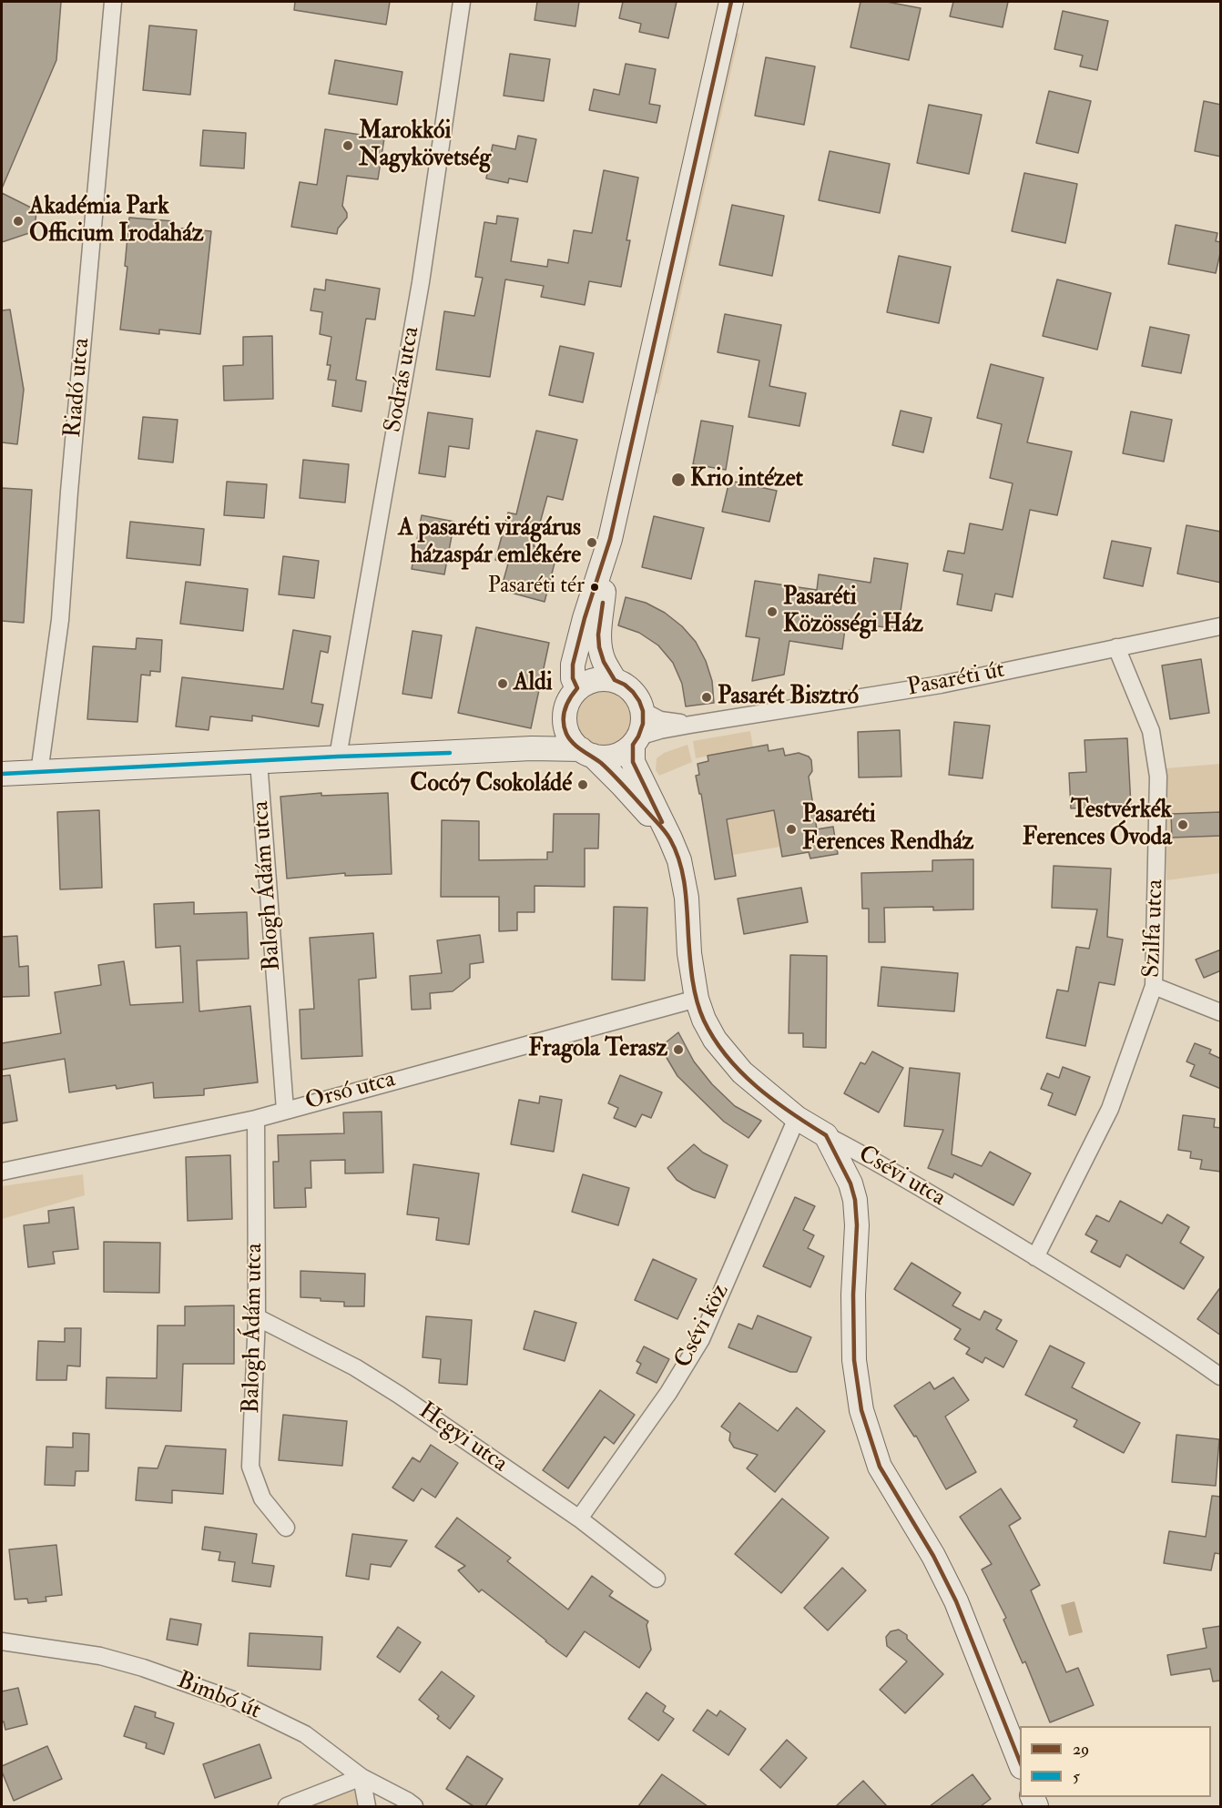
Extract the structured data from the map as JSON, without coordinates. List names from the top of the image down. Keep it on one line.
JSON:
{"streets":{"street":["Sodrás utca","Riadó utca","Pasaréti út","Balogh Ádám utca","Szilfa utca","Orsó utca","Csévi utca","Csévi köz","Hegyi utca","Bimbó út"]},"crossings":[["Pasaréti út","Szilfa utca"],["Pasaréti út","Csévi utca"],["Balogh Ádám utca","Orsó utca"],["Balogh Ádám utca","Hegyi utca"],["Szilfa utca","Csévi utca"],["Orsó utca","Csévi utca"],["Csévi utca","Csévi köz"],["Csévi köz","Hegyi utca"]],"places":["Marokkói Nagykövetség","Akadémia Park Officium Irodaház","Krio intézet","A pasaréti virágárus házaspár emlékére","Pasaréti tér","Pasaréti Közösségi Ház","Aldi","Pasarét Bisztró","Cocó7 Csokoládé","Testvérkék Ferences Óvoda","Pasaréti Ferences Rendház","Fragola Terasz"],"lines":["transit line 29","transit line 5"],"legend":["29","5"]}
